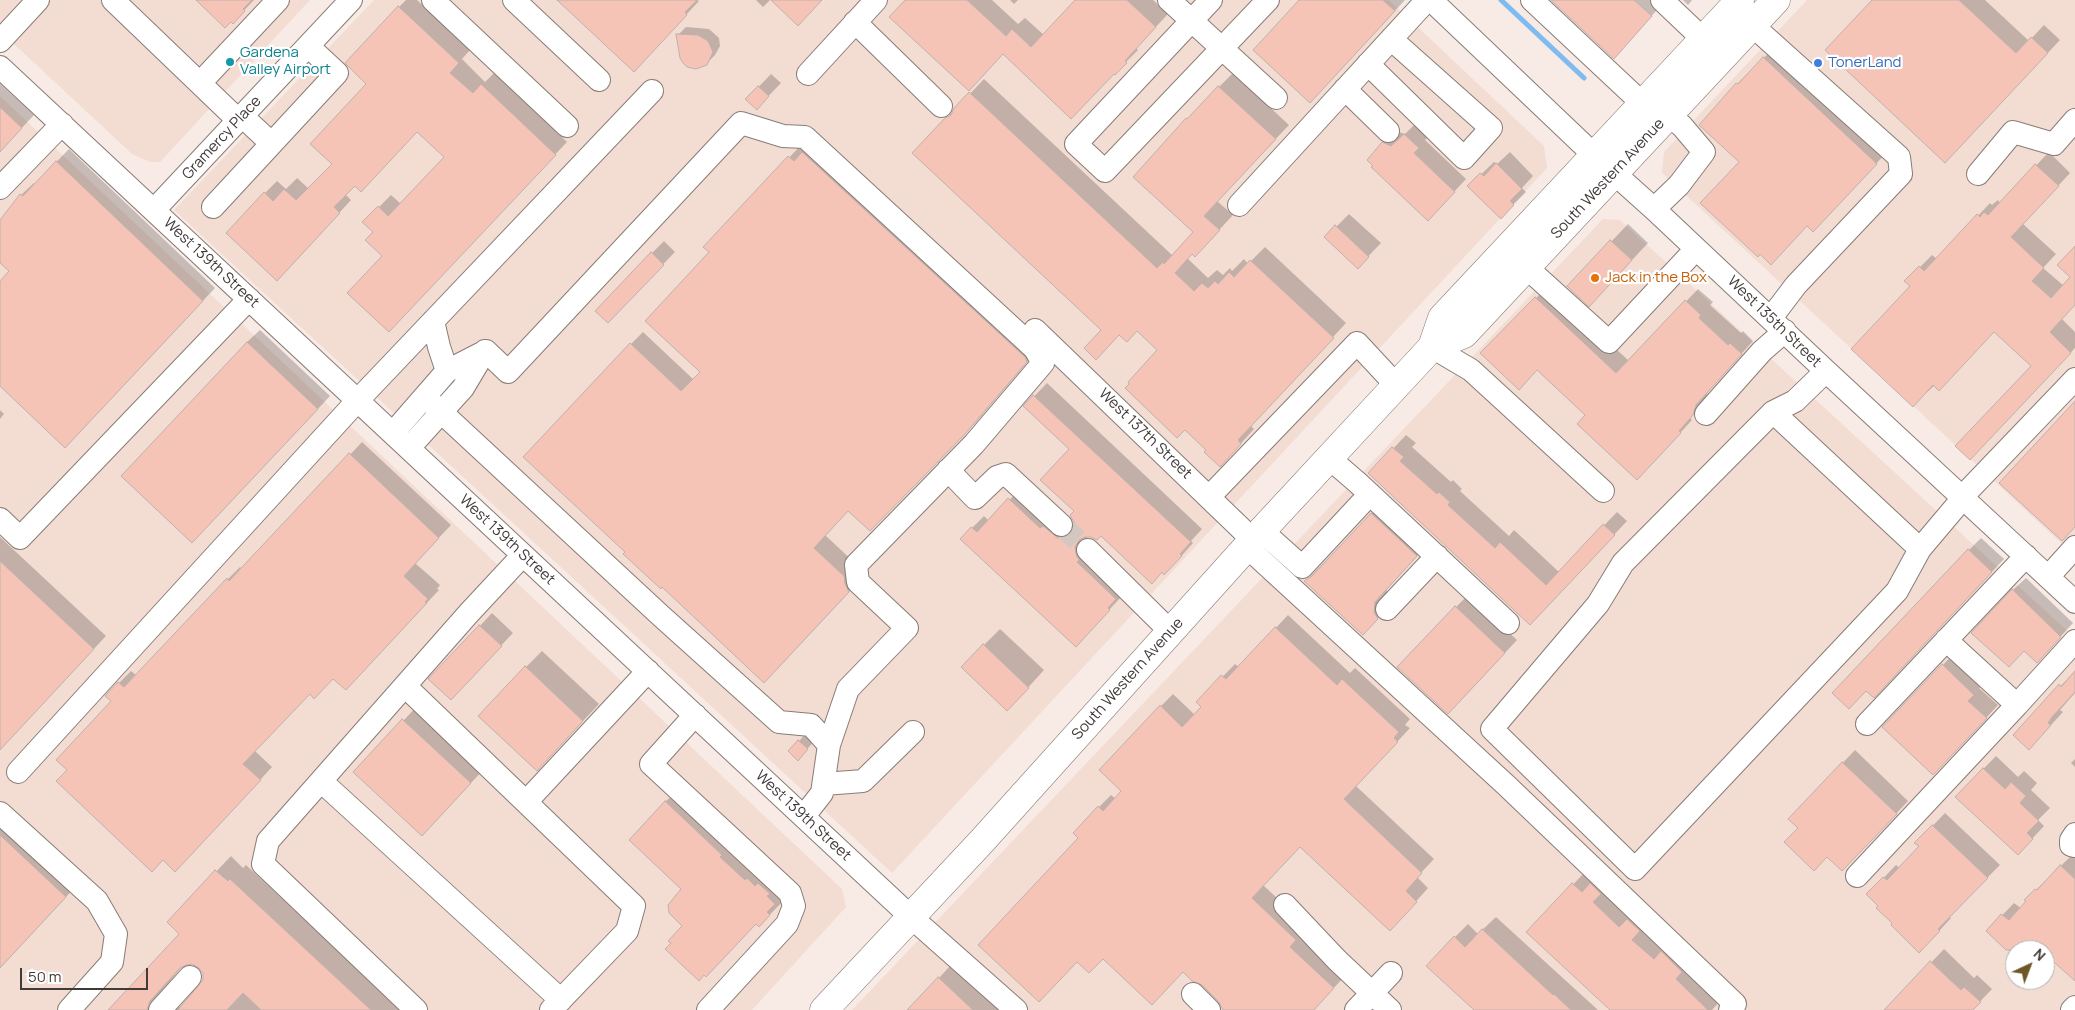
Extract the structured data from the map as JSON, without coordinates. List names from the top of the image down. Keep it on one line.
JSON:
{"streets":{"main road":["South Western Avenue"],"street":["Gramercy Place","West 139th Street","West 135th Street","West 137th Street"]},"crossings":[["Gramercy Place","West 139th Street"],["South Western Avenue","West 139th Street"],["South Western Avenue","West 135th Street"],["South Western Avenue","West 137th Street"]],"places":["Gardena Valley Airport","TonerLand","Jack in the Box"],"scale_bar":"50 m","north":"top right"}
